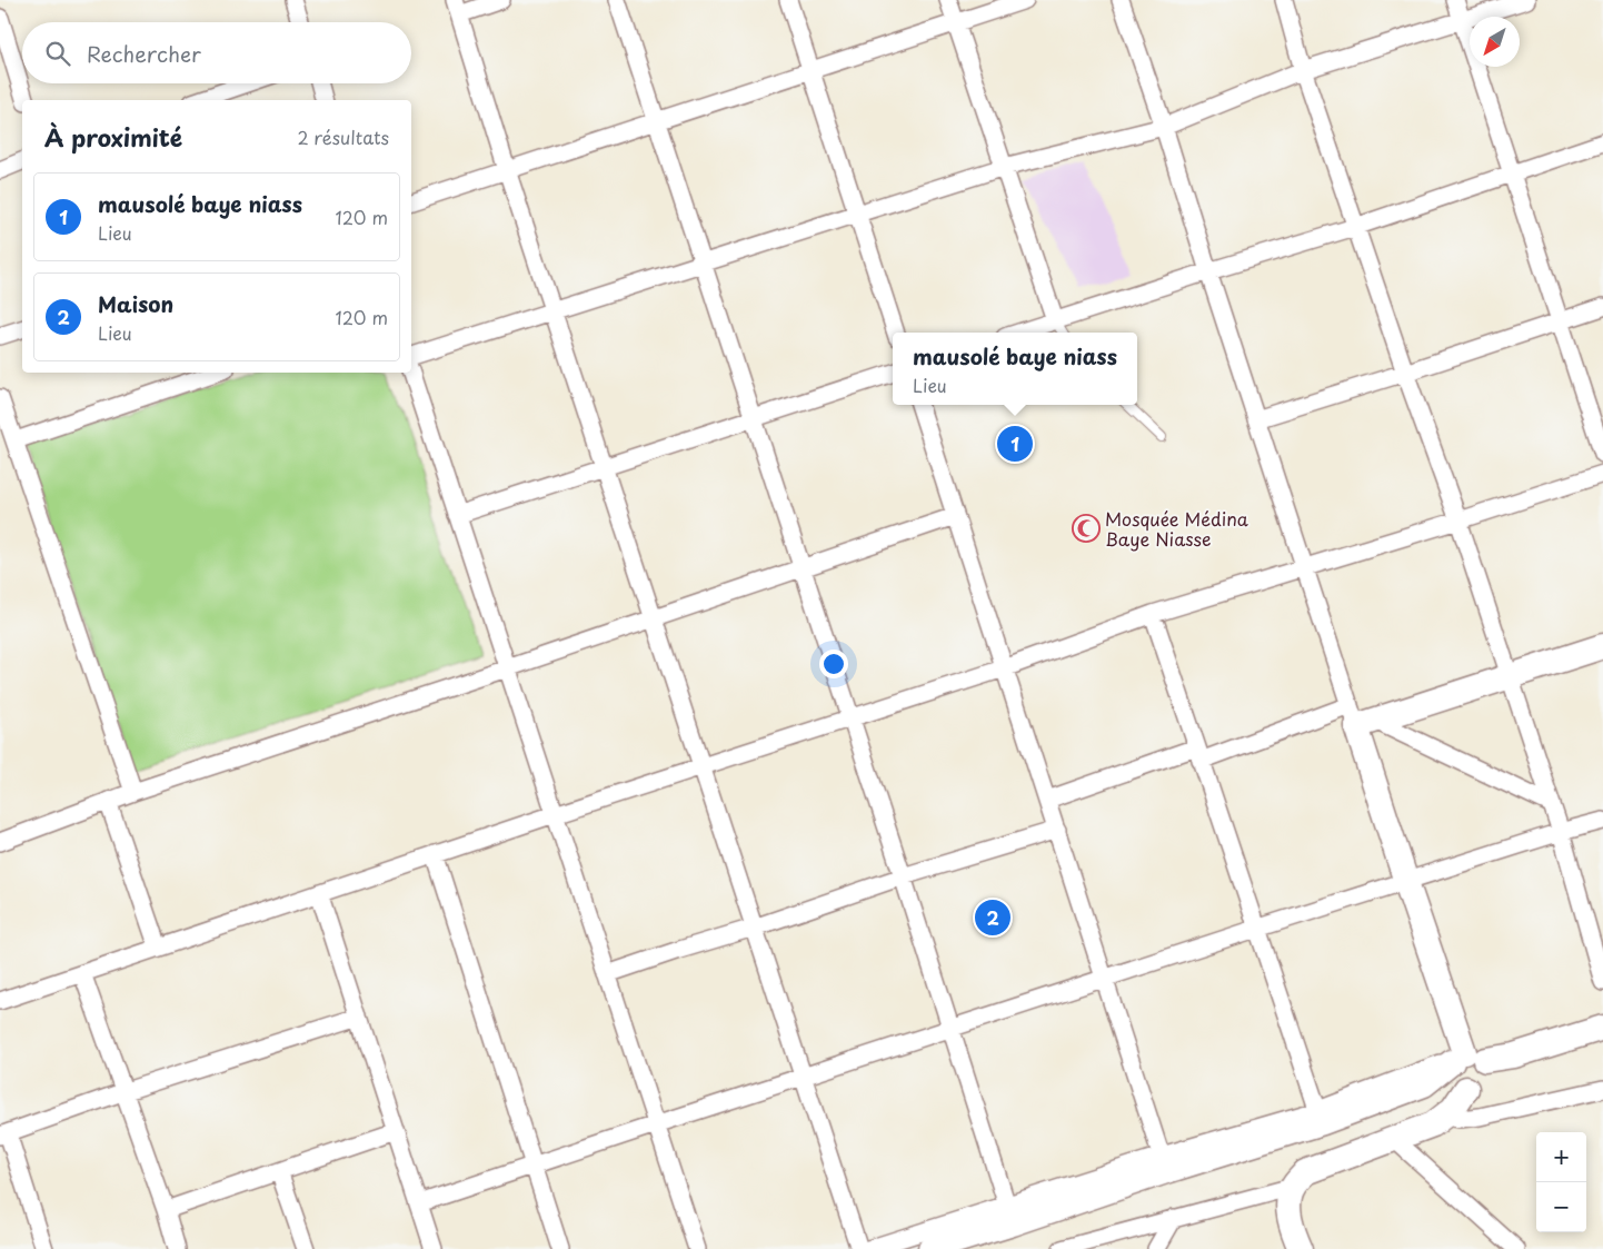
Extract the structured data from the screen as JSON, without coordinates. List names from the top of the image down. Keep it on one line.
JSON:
{"places":{"mosque":["Mosquée Médina Baye Niasse"]},"north":"bottom left","page":{"search":"Rechercher","heading":["À proximité","2 résultats"],"list":[{"mark":"1","name":"mausolé baye niass","note":"Lieu","value":"120 m"},{"mark":"2","name":"Maison","note":"Lieu","value":"120 m"}],"popup":["mausolé baye niass","Lieu"],"pins":["1","2"],"map_buttons":["+","−"]}}
